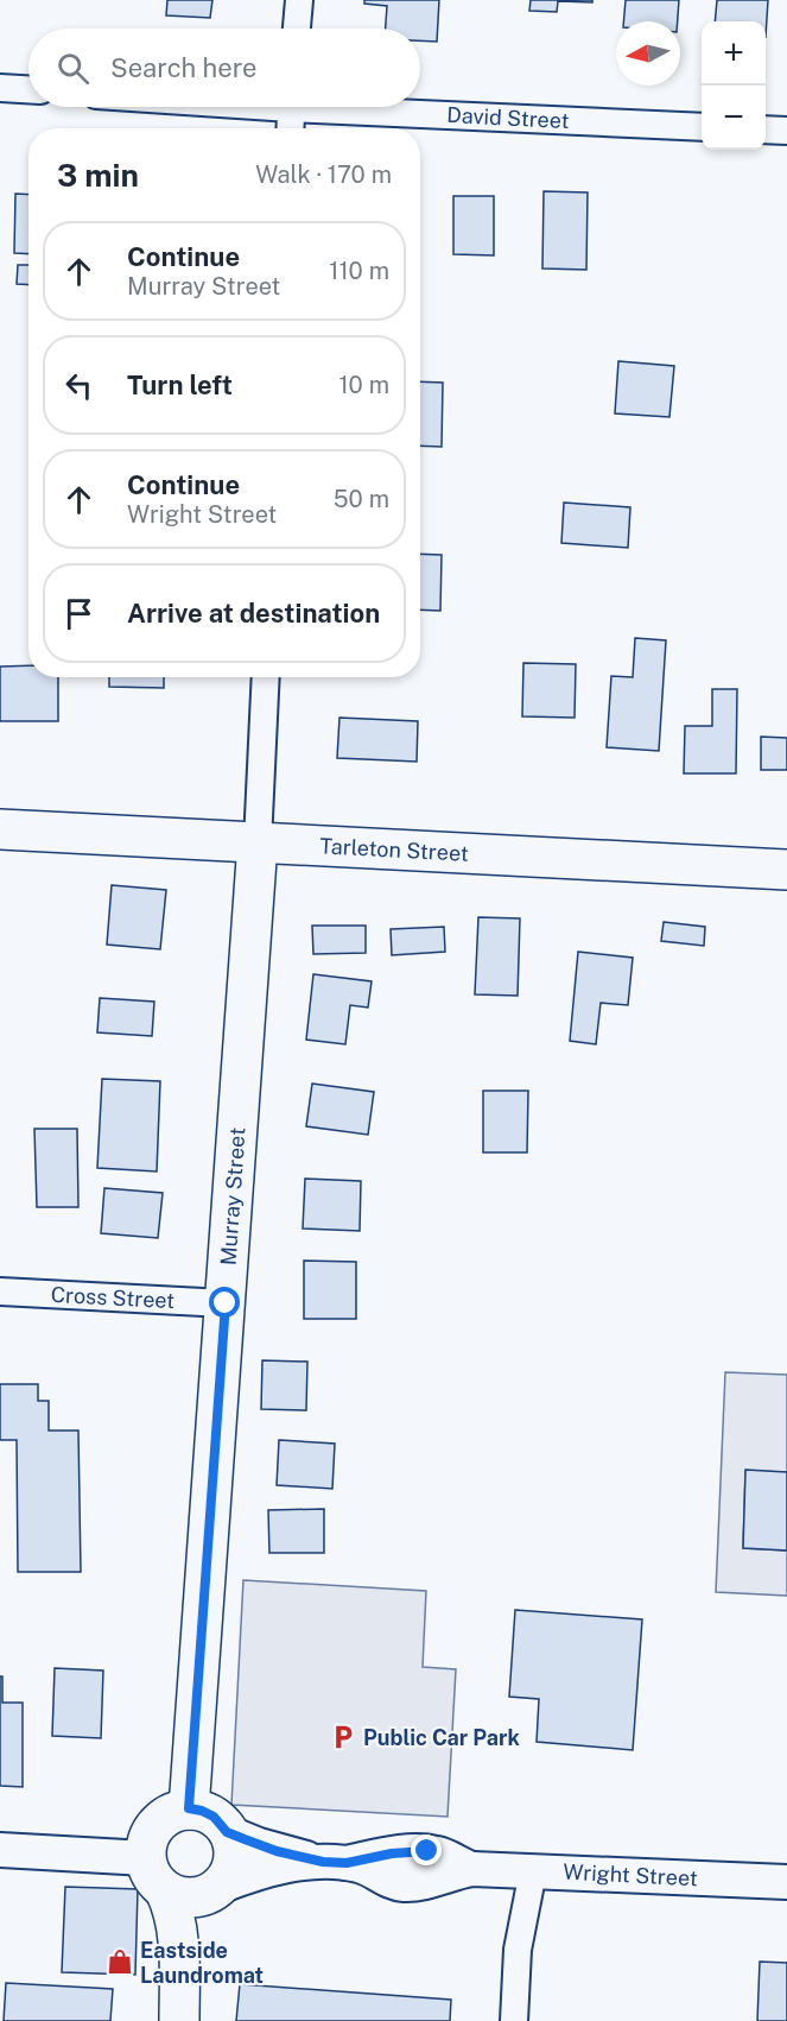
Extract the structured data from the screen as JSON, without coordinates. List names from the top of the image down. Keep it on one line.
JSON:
{"streets":{"main road":["Tarleton Street","Murray Street"],"street":["David Street","Cross Street","Wright Street"]},"crossings":[["Tarleton Street","Murray Street"],["Murray Street","Cross Street"],["Murray Street","Wright Street"]],"places":{"parking":["Public Car Park"],"shop":["Eastside Laundromat"]},"north":"left","page":{"map_buttons":["+","−"],"search":"Search here","heading":["3 min","Walk · 170 m"],"list":[["Continue","Murray Street","110 m"],["Turn left","10 m"],["Continue","Wright Street","50 m"],"Arrive at destination"]}}
